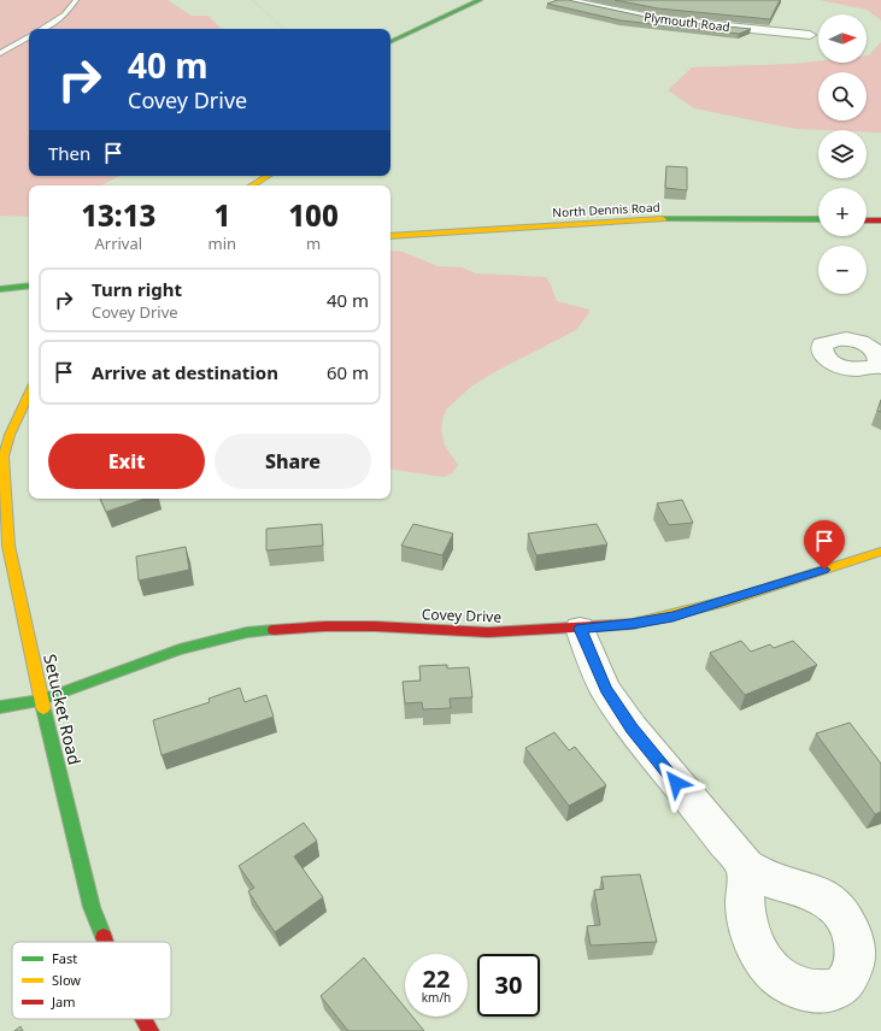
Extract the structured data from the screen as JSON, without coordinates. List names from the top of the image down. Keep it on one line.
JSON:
{"streets":{"main road":["North Dennis Road","Covey Drive","Setucket Road"],"street":["Plymouth Road"]},"crossings":[["Covey Drive","Setucket Road"]],"legend":["Fast","Slow","Jam"],"north":"right","page":{"map_buttons":["+","−"],"turn":["40 m","Covey Drive"],"then":"Then","eta":["13:13","Arrival","1","min","100","m"],"list":[{"name":"Turn right","note":"Covey Drive","value":"40 m"},{"name":"Arrive at destination","value":"60 m"}],"buttons":["Exit","Share"],"speed":"22 km/h","limit":"30"}}
